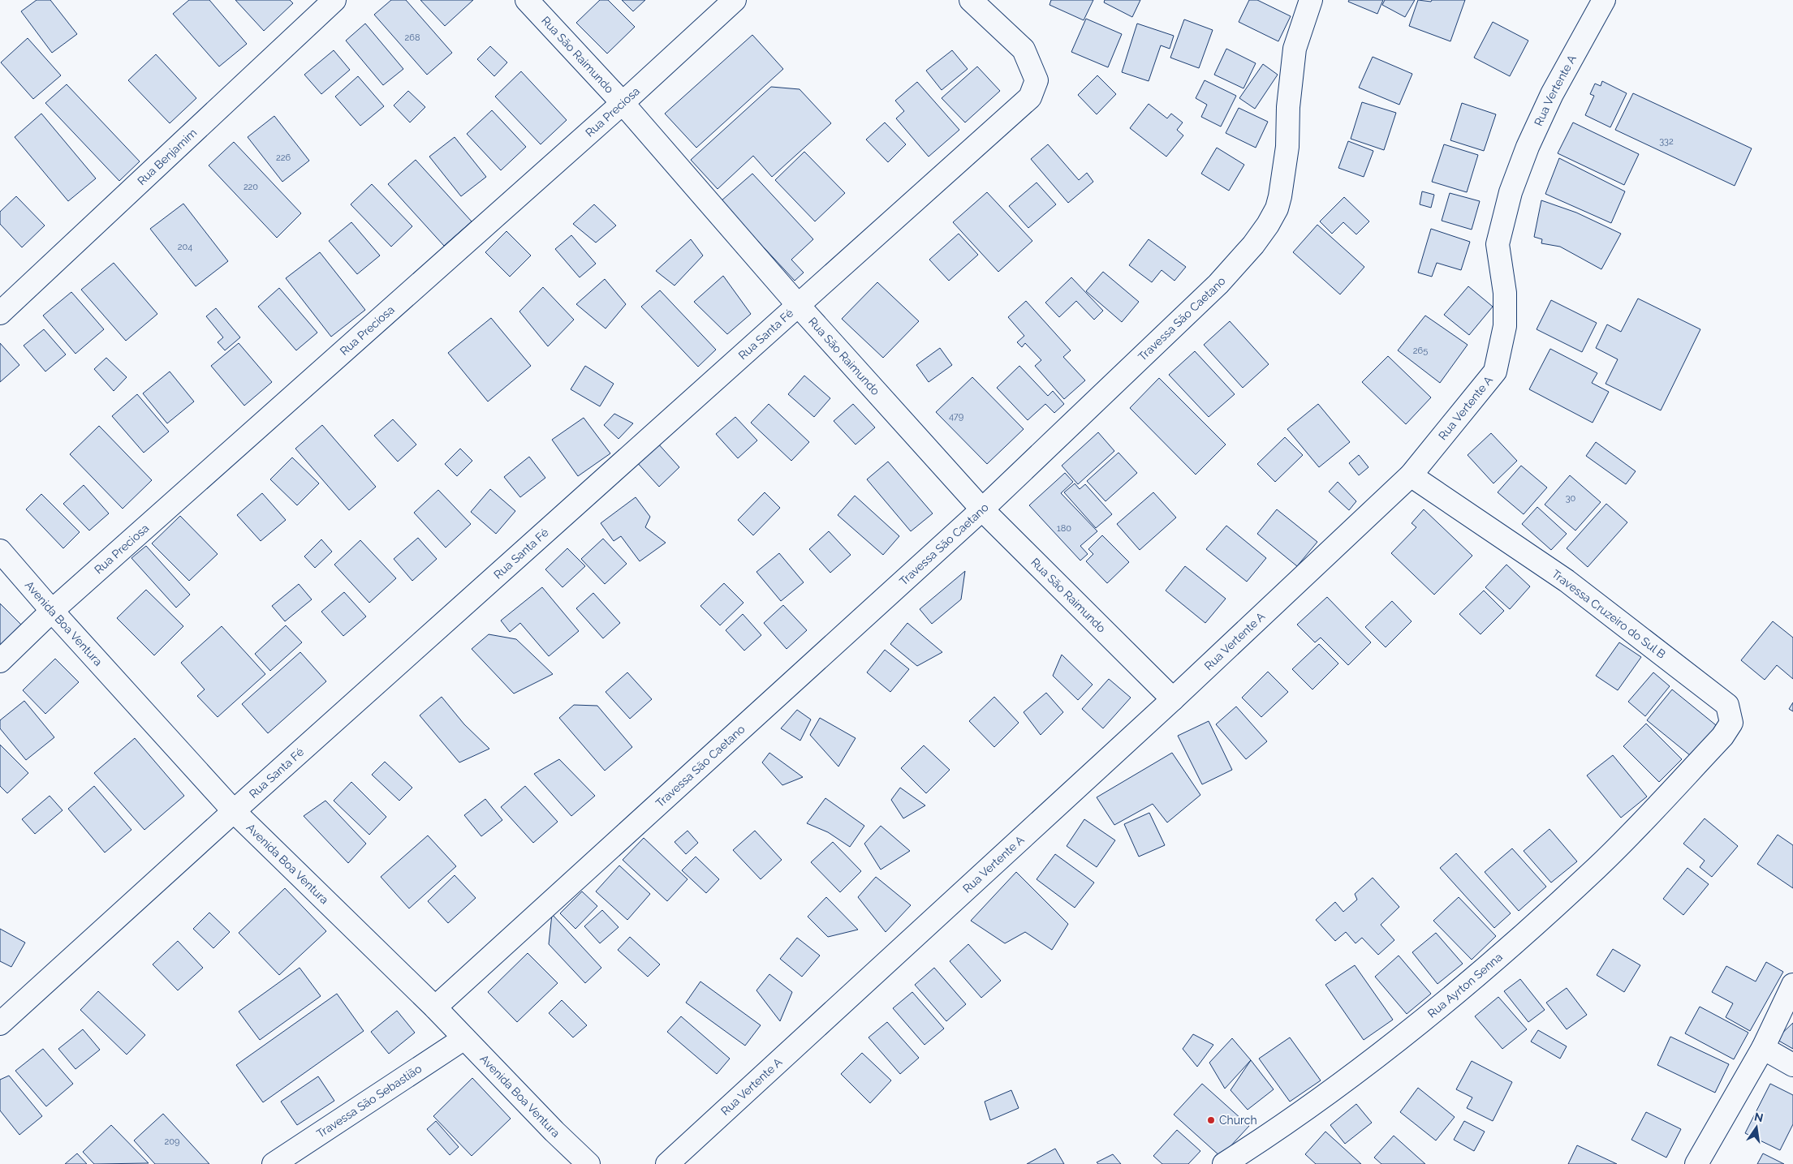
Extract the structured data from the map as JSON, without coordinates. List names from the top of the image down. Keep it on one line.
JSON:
{"streets":{"street":["Rua São Raimundo","Rua Vertente A","Rua Preciosa","Rua Benjamim","Travessa São Caetano","Rua Santa Fé","Travessa Cruzeiro do Sul B","Avenida Boa Ventura","Rua Ayrton Senna","Travessa São Sebastião"]},"crossings":[["Rua São Raimundo","Rua Vertente A"],["Rua São Raimundo","Rua Preciosa"],["Rua São Raimundo","Travessa São Caetano"],["Rua São Raimundo","Rua Santa Fé"],["Rua Vertente A","Travessa Cruzeiro do Sul B"],["Rua Preciosa","Avenida Boa Ventura"],["Travessa São Caetano","Avenida Boa Ventura"],["Rua Santa Fé","Avenida Boa Ventura"],["Travessa Cruzeiro do Sul B","Rua Ayrton Senna"],["Avenida Boa Ventura","Travessa São Sebastião"]],"places":["Church"],"house_numbers":["268","332","226","220","204","265","479","30","180","209"],"north":"top"}
